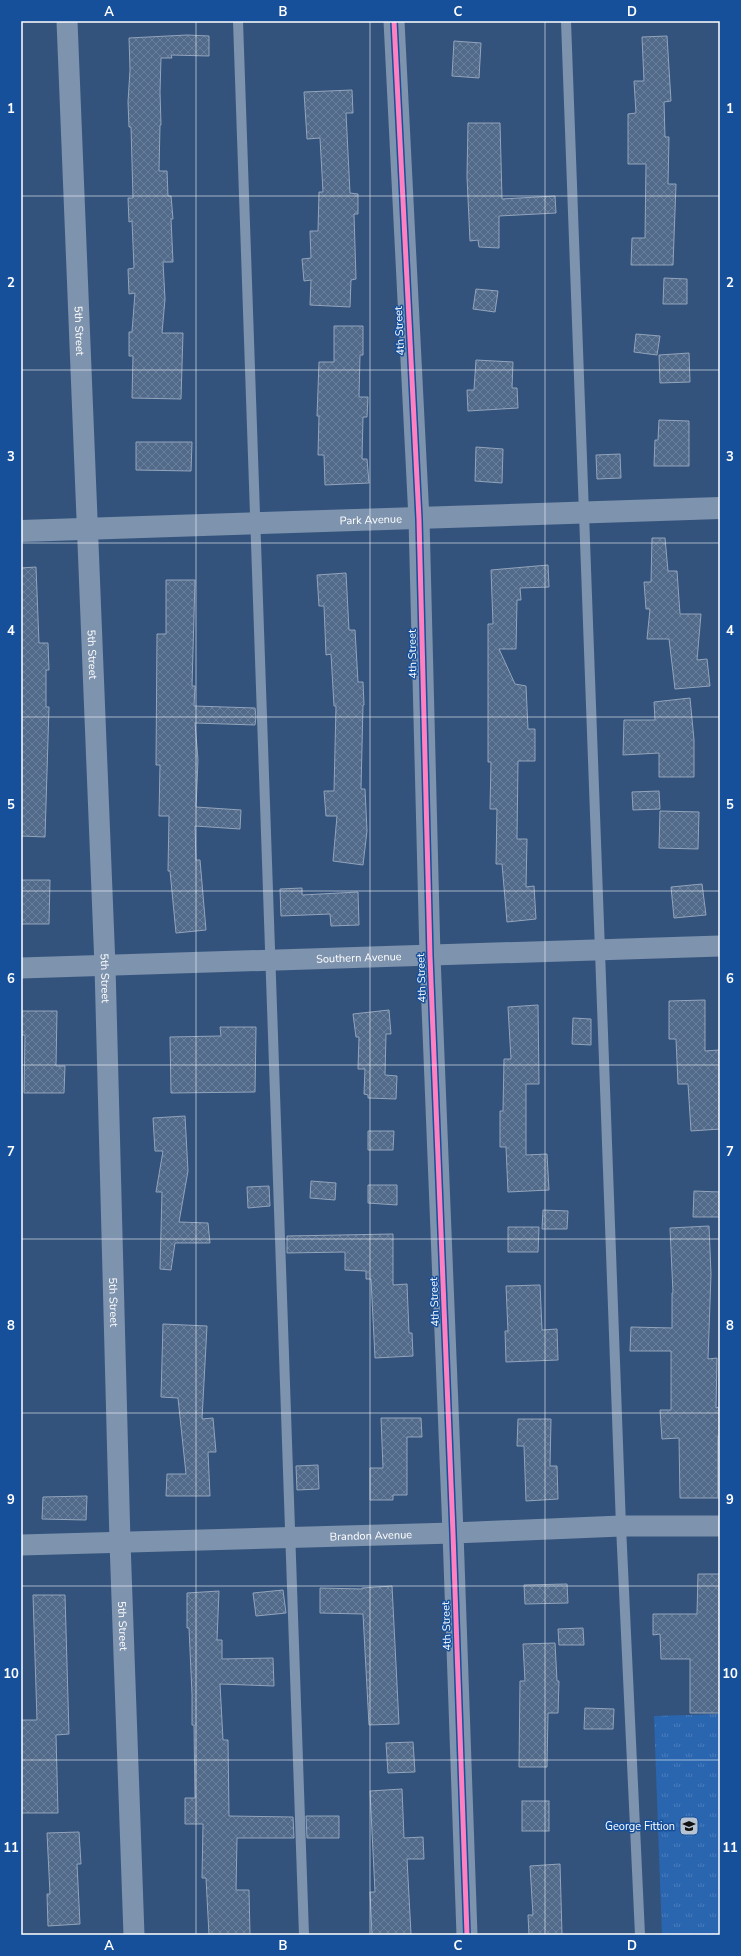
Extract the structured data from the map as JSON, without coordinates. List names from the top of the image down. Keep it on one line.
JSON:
{"streets":{"street":["5th Street","4th Street","Park Avenue","Southern Avenue","Brandon Avenue"]},"crossings":[["5th Street","Park Avenue"],["5th Street","Southern Avenue"],["5th Street","Brandon Avenue"],["4th Street","Park Avenue"],["4th Street","Southern Avenue"],["4th Street","Brandon Avenue"]],"places":{"school or university":["George Fittion"]},"grid":{"columns":["A","B","C","D"],"rows":["1","2","3","4","5","6","7","8","9","10","11"]}}
